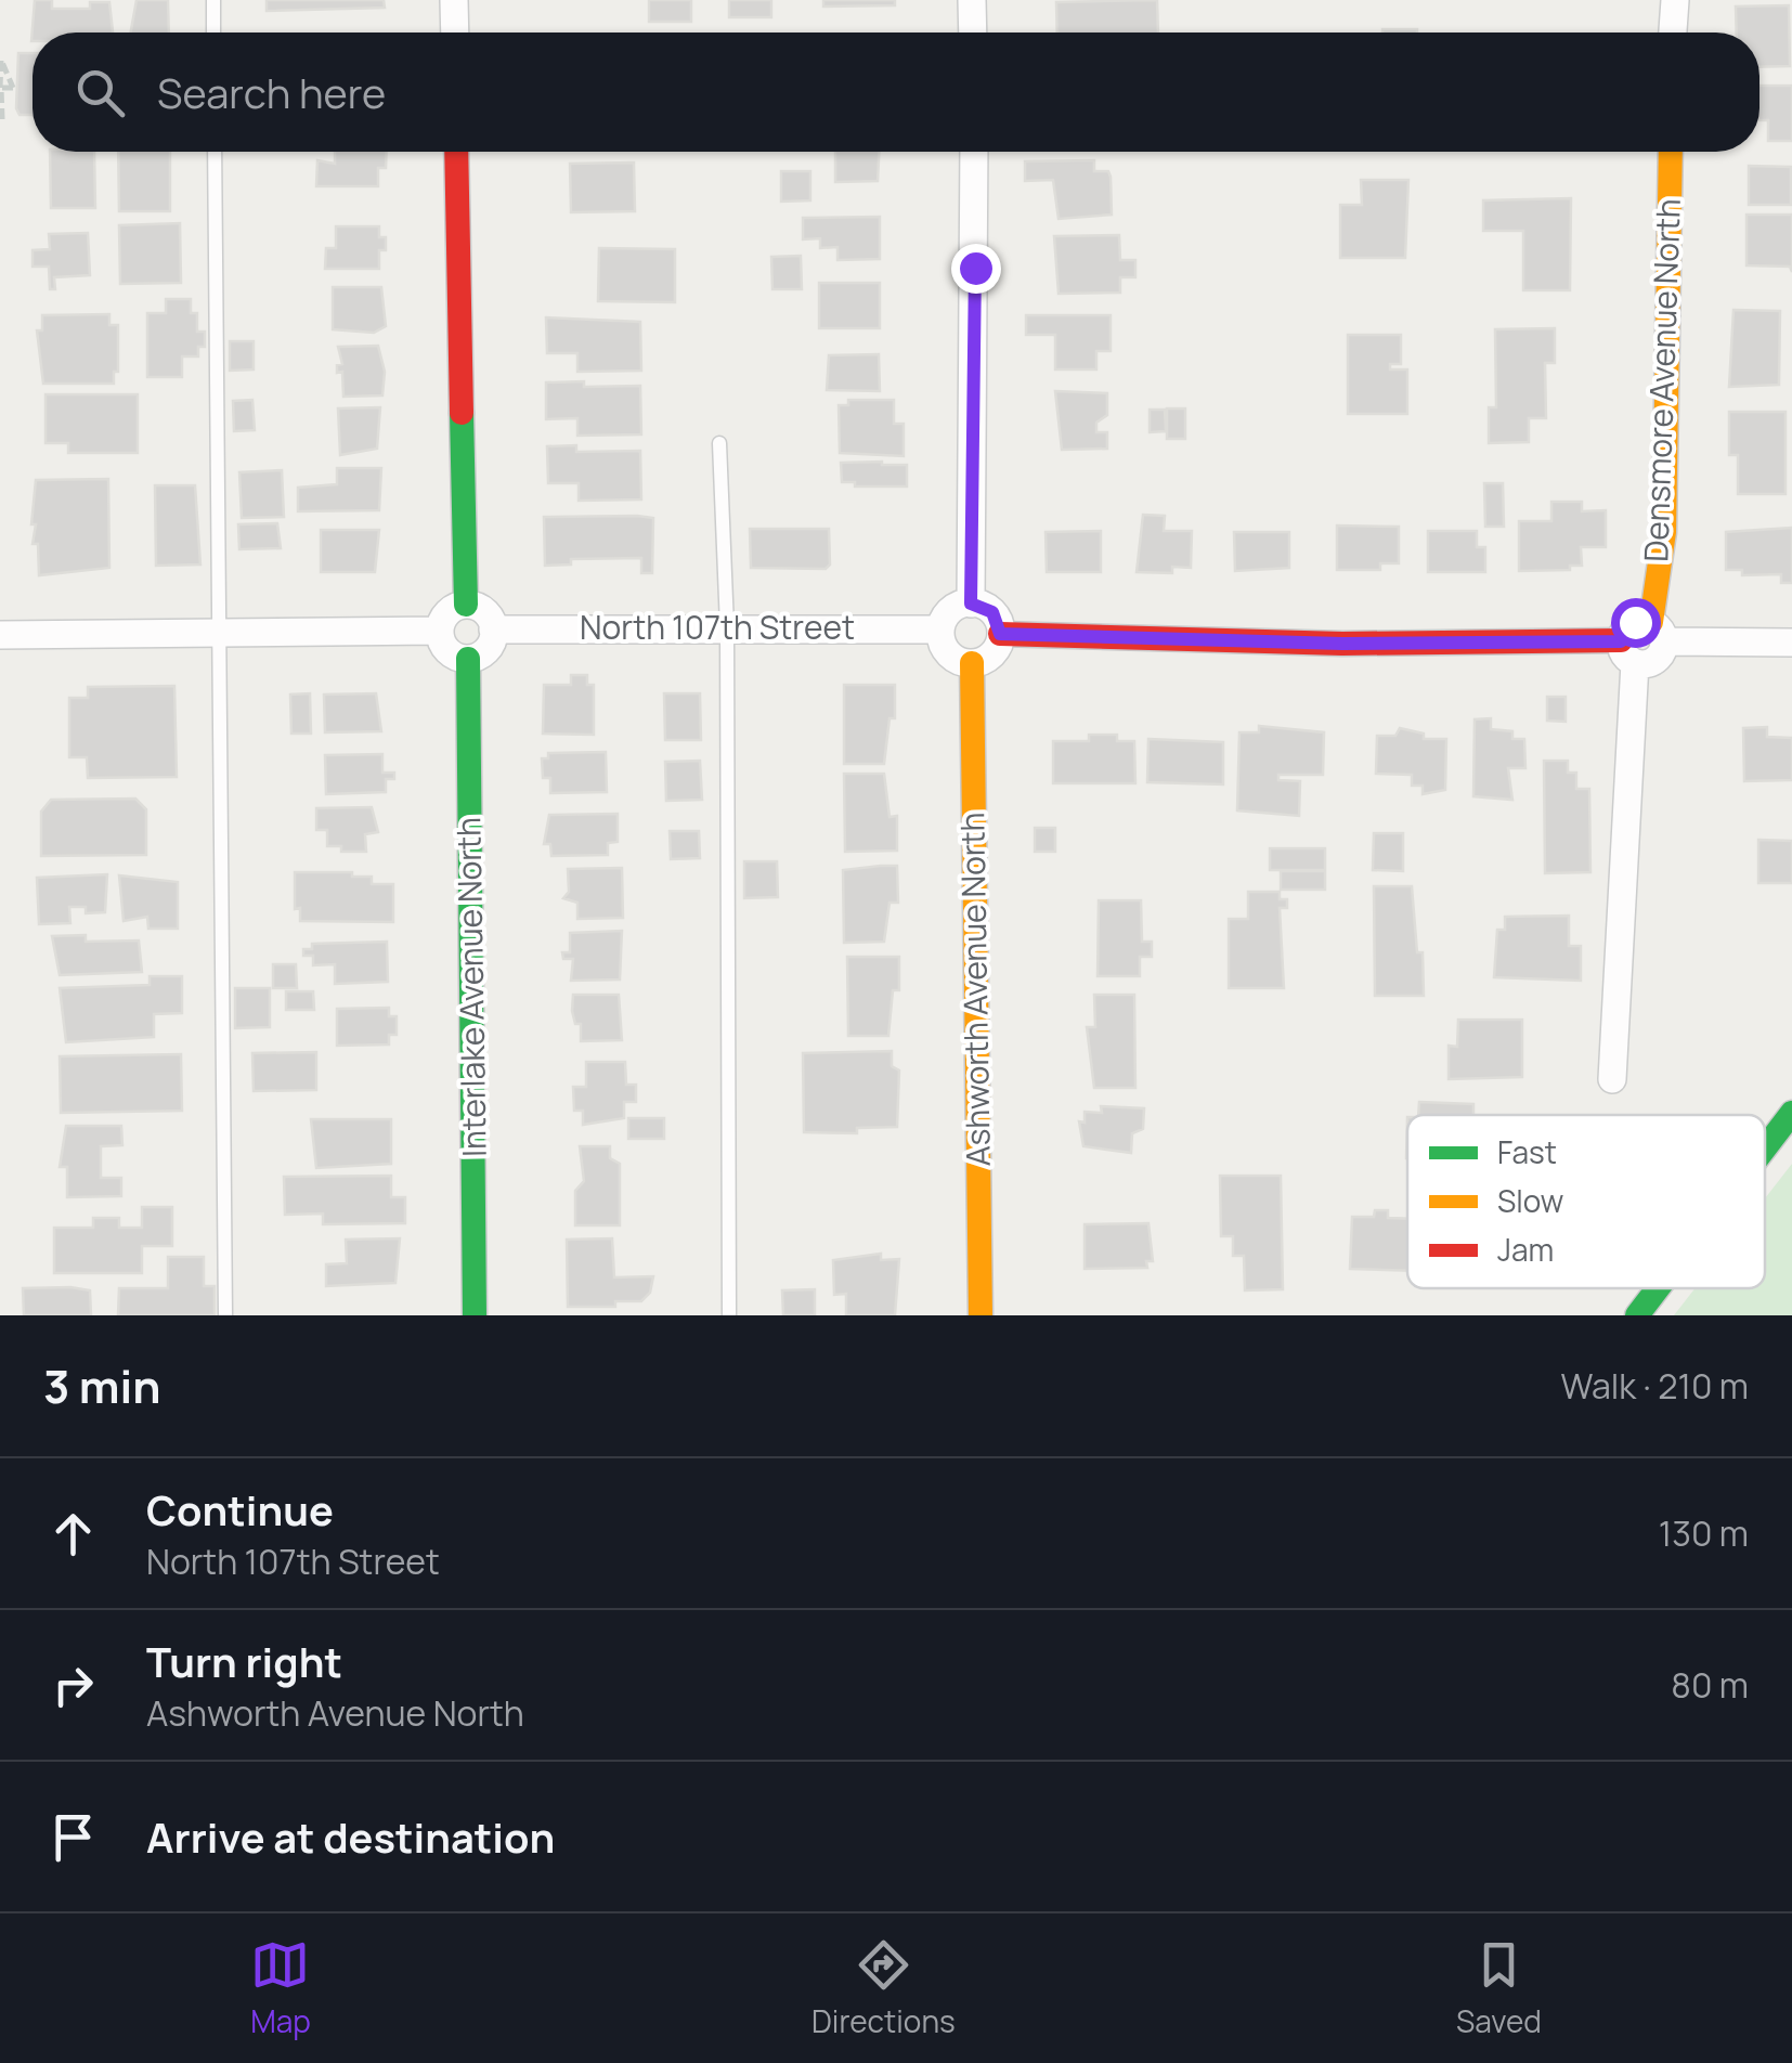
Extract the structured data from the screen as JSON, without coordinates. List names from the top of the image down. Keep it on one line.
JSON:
{"streets":{"street":["Densmore Avenue North","North 107th Street","Interlake Avenue North","Ashworth Avenue North"]},"crossings":[["North 107th Street","Interlake Avenue North"],["North 107th Street","Ashworth Avenue North"]],"legend":["Fast","Slow","Jam"],"page":{"search":"Search here","heading":["3 min","Walk · 210 m"],"list":[["Continue","North 107th Street","130 m"],["Turn right","Ashworth Avenue North","80 m"],"Arrive at destination"],"nav":["Map","Directions","Saved"]}}
